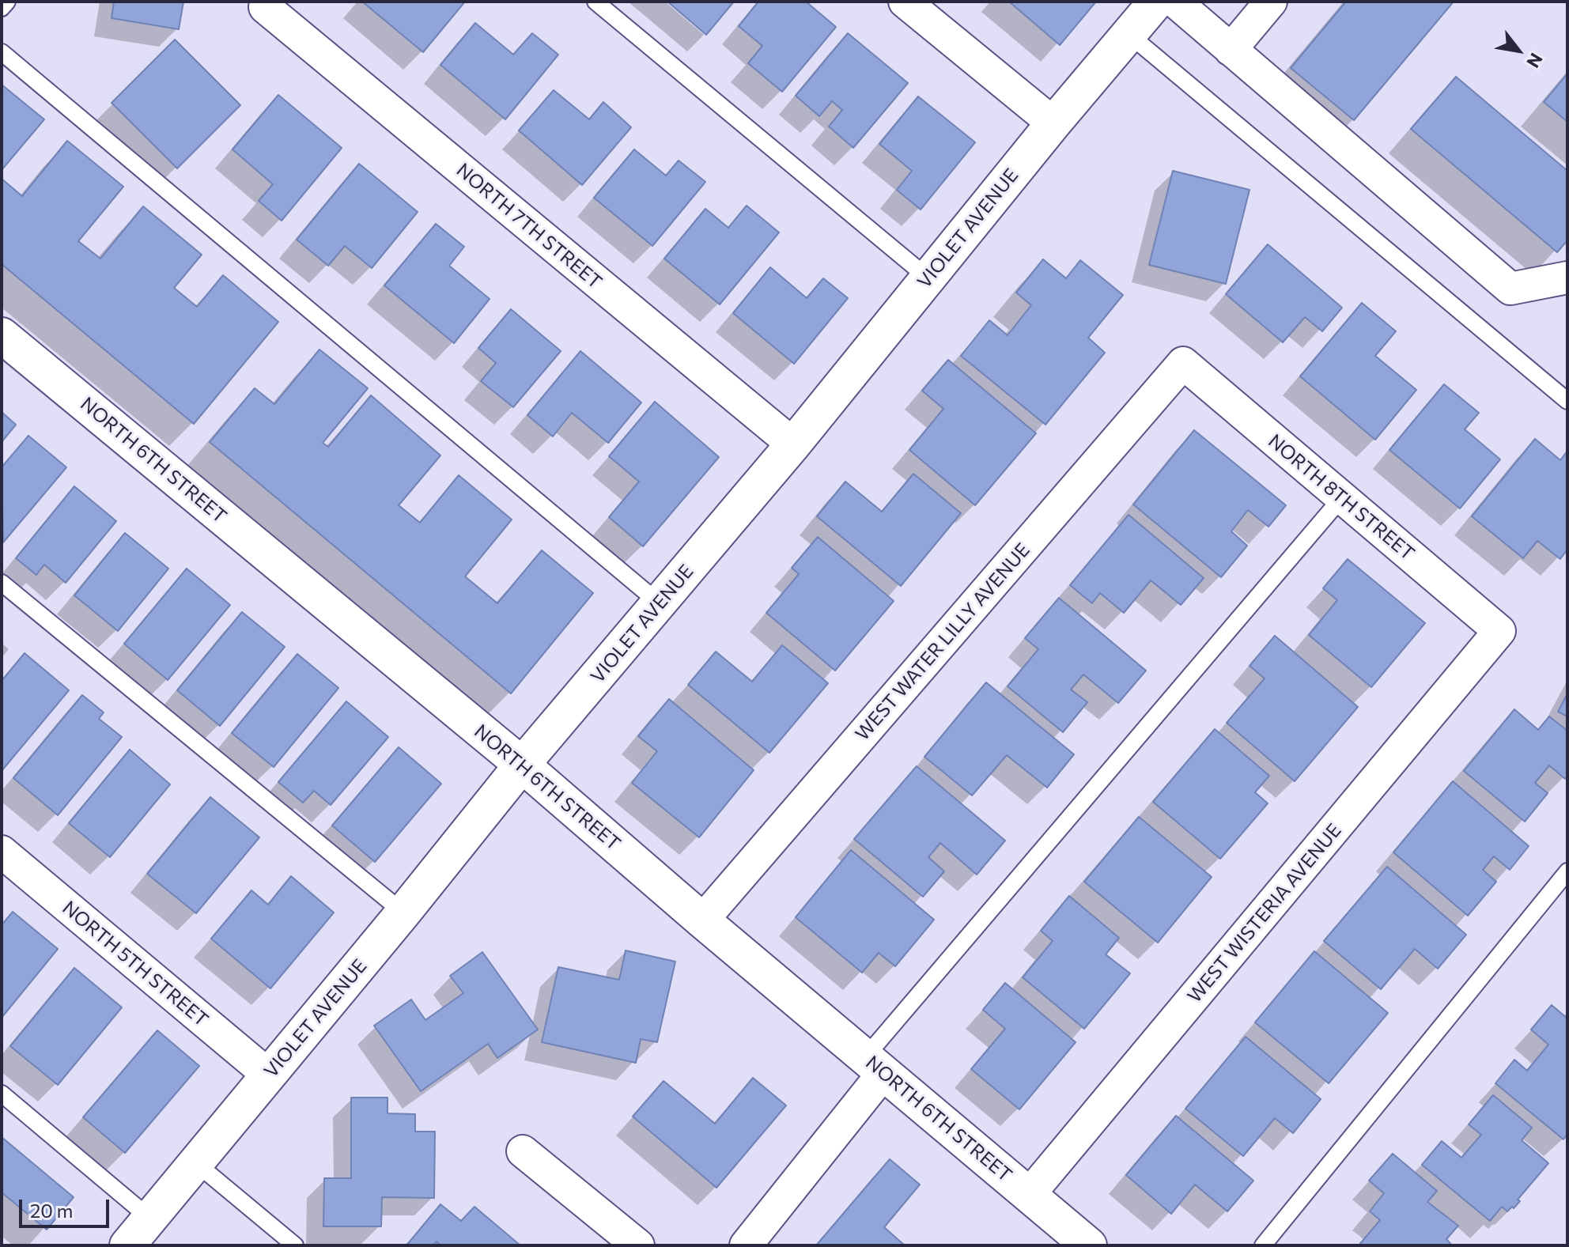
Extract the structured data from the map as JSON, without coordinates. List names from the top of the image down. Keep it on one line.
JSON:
{"streets":{"street":["NORTH 7TH STREET","VIOLET AVENUE","NORTH 6TH STREET","NORTH 8TH STREET","WEST WATER LILLY AVENUE","WEST WISTERIA AVENUE","NORTH 5TH STREET"]},"crossings":[["NORTH 7TH STREET","VIOLET AVENUE"],["VIOLET AVENUE","NORTH 6TH STREET"],["VIOLET AVENUE","NORTH 5TH STREET"],["NORTH 6TH STREET","WEST WATER LILLY AVENUE"],["NORTH 6TH STREET","WEST WISTERIA AVENUE"],["NORTH 8TH STREET","WEST WATER LILLY AVENUE"],["NORTH 8TH STREET","WEST WISTERIA AVENUE"]],"scale_bar":"20 m","north":"bottom right"}
